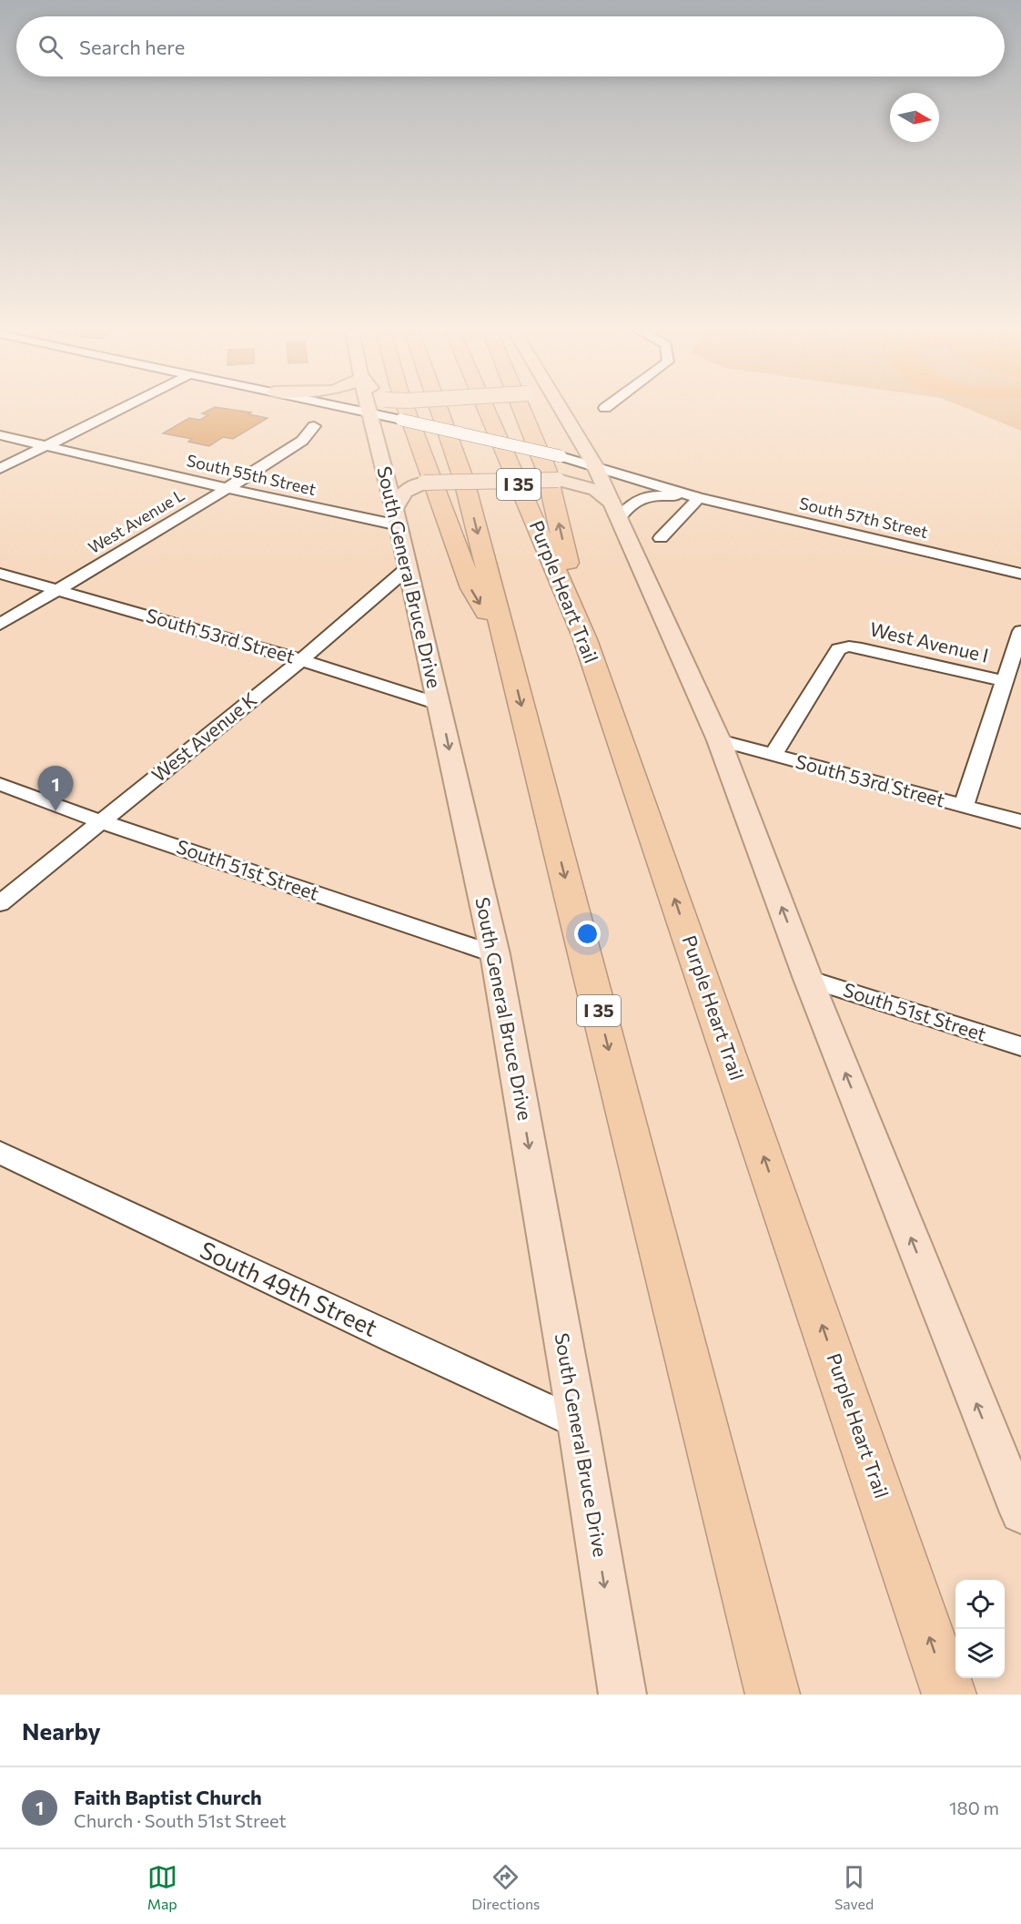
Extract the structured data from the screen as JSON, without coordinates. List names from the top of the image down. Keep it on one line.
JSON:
{"streets":{"highway":["I 35","Purple Heart Trail"],"main road":["South General Bruce Drive"],"street":["South 55th Street","South 57th Street","West Avenue L","South 53rd Street","West Avenue I","West Avenue K","South 51st Street","South 49th Street"]},"crossings":[["South 55th Street","West Avenue L"],["South 55th Street","South General Bruce Drive"],["West Avenue L","South 53rd Street"],["South General Bruce Drive","South 53rd Street"],["South General Bruce Drive","West Avenue K"],["South General Bruce Drive","South 51st Street"],["South General Bruce Drive","South 49th Street"],["South 53rd Street","West Avenue I"],["South 53rd Street","West Avenue K"],["West Avenue K","South 51st Street"]],"one_way":["South General Bruce Drive"],"north":"right","page":{"search":"Search here","pins":"1","heading":"Nearby","list":[{"mark":"1","name":"Faith Baptist Church","note":"Church · South 51st Street","value":"180 m"}],"nav":["Map","Directions","Saved"]}}
